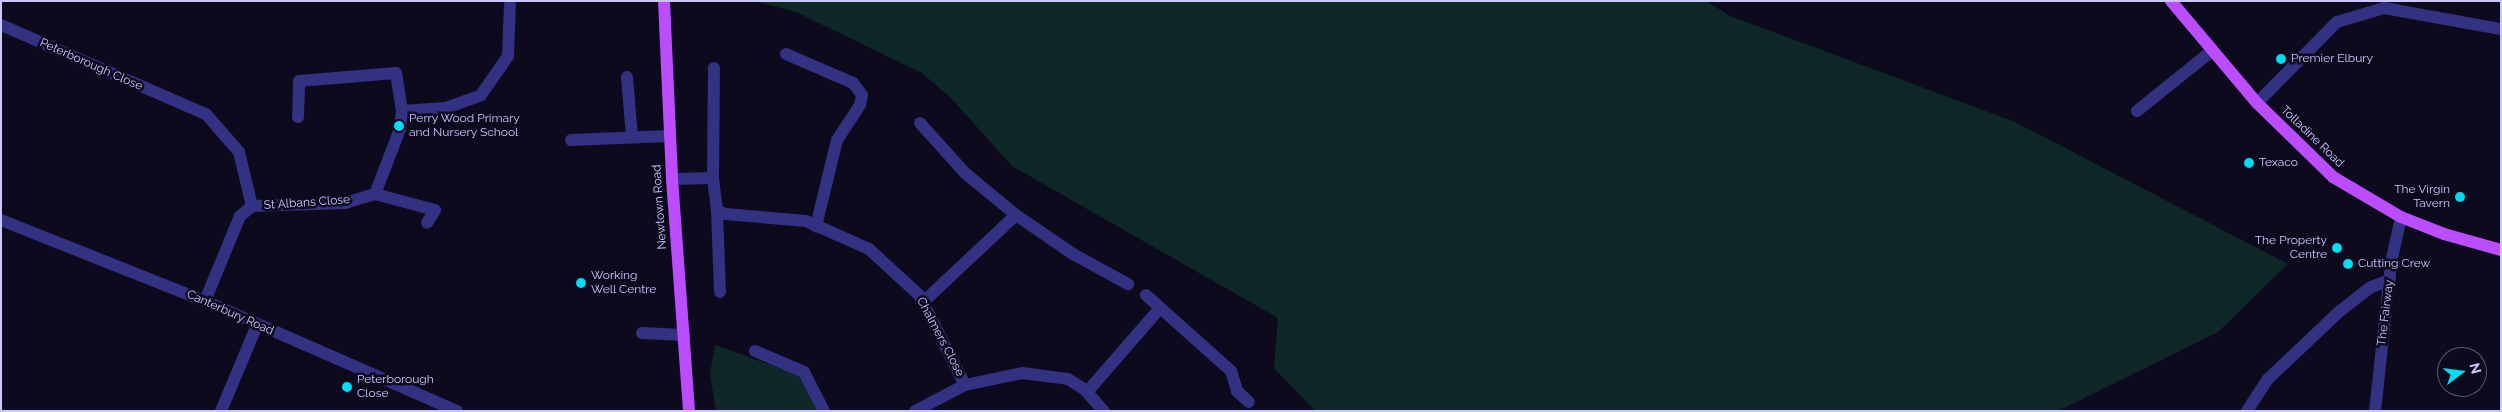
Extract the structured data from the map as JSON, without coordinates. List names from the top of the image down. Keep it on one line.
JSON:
{"streets":{"main road":["Tolladine Road","Newtown Road"],"street":["Peterborough Close","St Albans Close","Canterbury Road","The Fairway","Chalmers Close"]},"crossings":[["Peterborough Close","St Albans Close"],["Tolladine Road","The Fairway"]],"places":["Premier Elbury","Perry Wood Primary and Nursery School","Texaco","The Virgin Tavern","The Property Centre","Cutting Crew","Working Well Centre","Peterborough Close"],"north":"right"}
